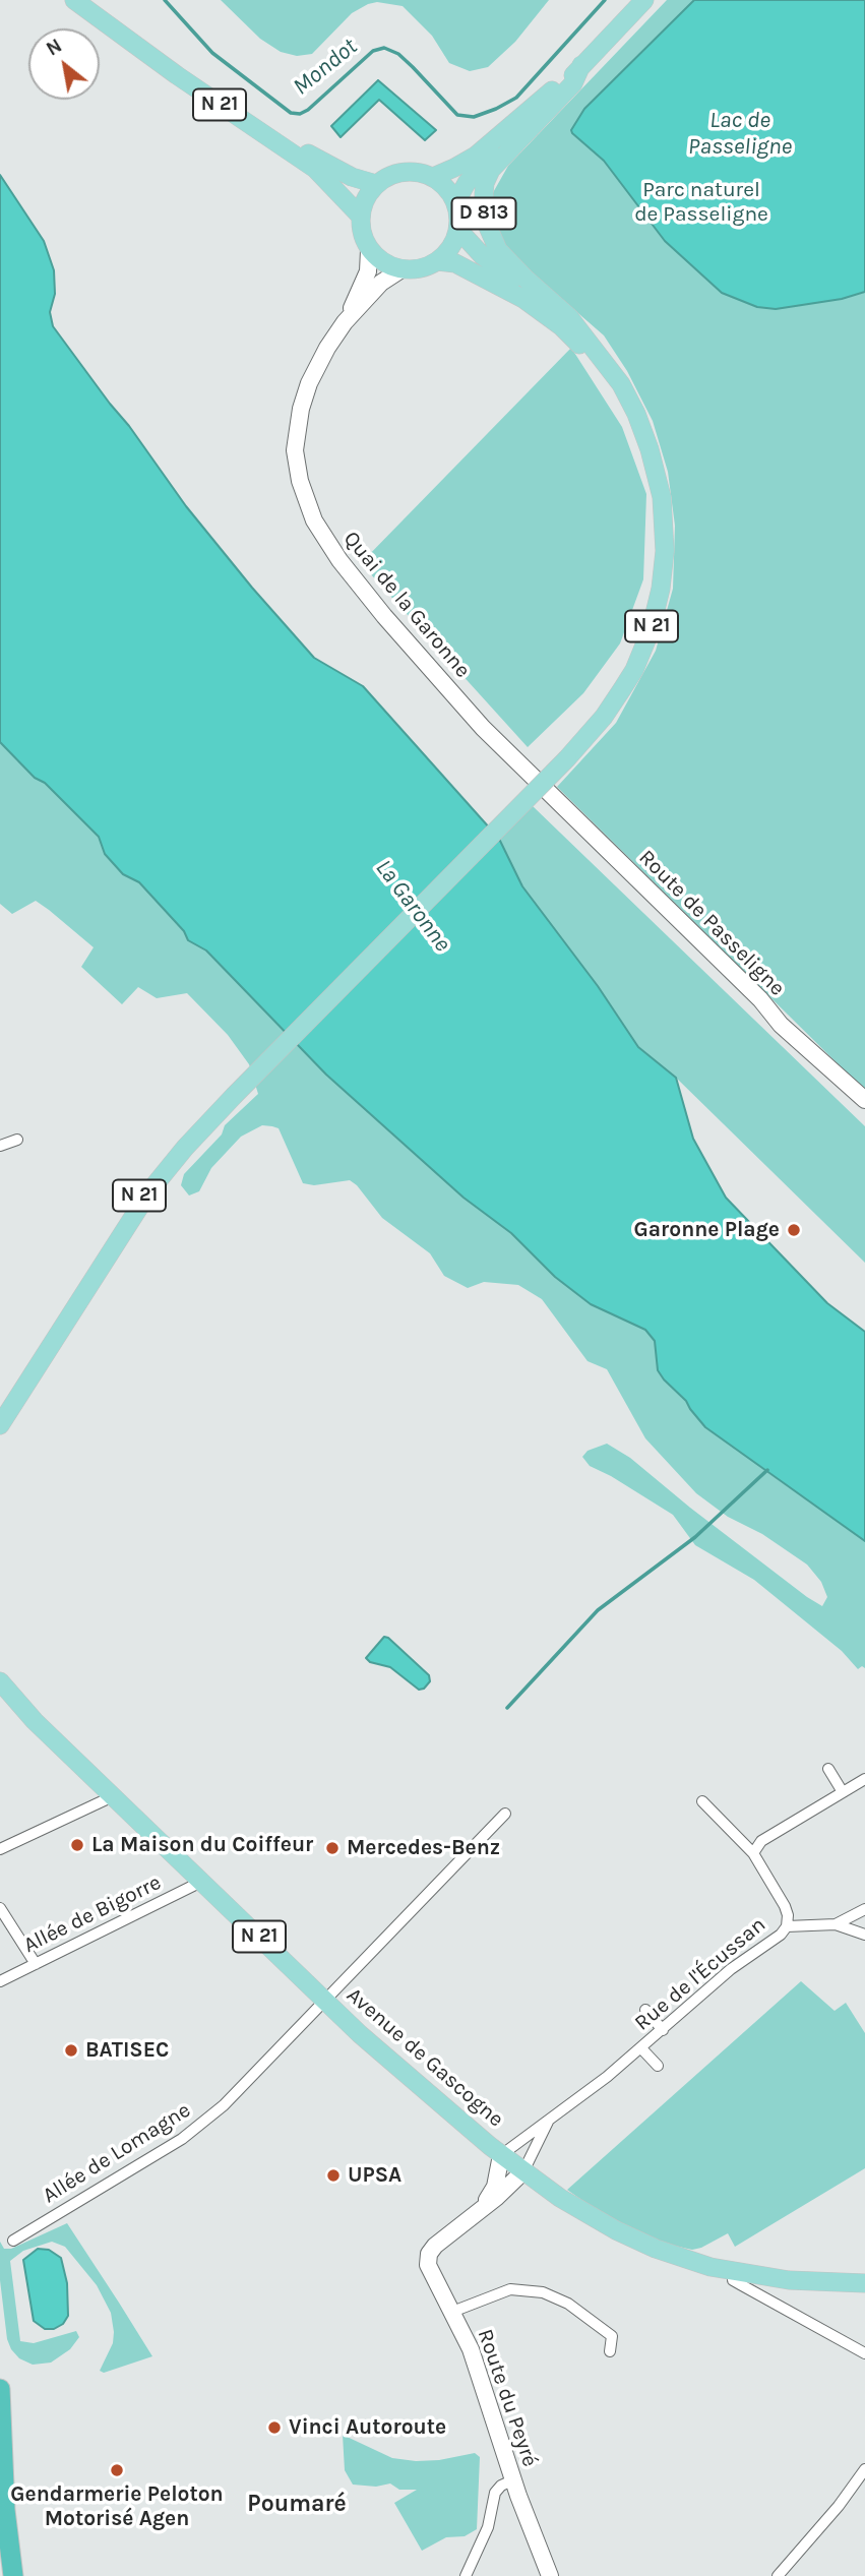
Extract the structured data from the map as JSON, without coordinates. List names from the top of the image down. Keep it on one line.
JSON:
{"streets":{"main road":["N 21","D 813","Avenue de Gascogne"],"street":["Quai de la Garonne","Route de Passeligne","Allée de Bigorre","Rue de l'Écussan","Allée de Lomagne","Route du Peyré"]},"crossings":[["N 21","D 813"],["N 21","Quai de la Garonne"],["D 813","Quai de la Garonne"],["Quai de la Garonne","Route de Passeligne"],["Allée de Bigorre","Avenue de Gascogne"],["Rue de l'Écussan","Avenue de Gascogne"],["Rue de l'Écussan","Route du Peyré"],["Avenue de Gascogne","Allée de Lomagne"],["Avenue de Gascogne","Route du Peyré"]],"districts":["Poumaré"],"water":["Mondot","Lac de Passeligne","La Garonne"],"parks":["Parc naturel de Passeligne"],"places":["Garonne Plage","La Maison du Coiffeur","Mercedes-Benz","BATISEC","UPSA","Vinci Autoroute","Gendarmerie Peloton Motorisé Agen"],"north":"top left"}
